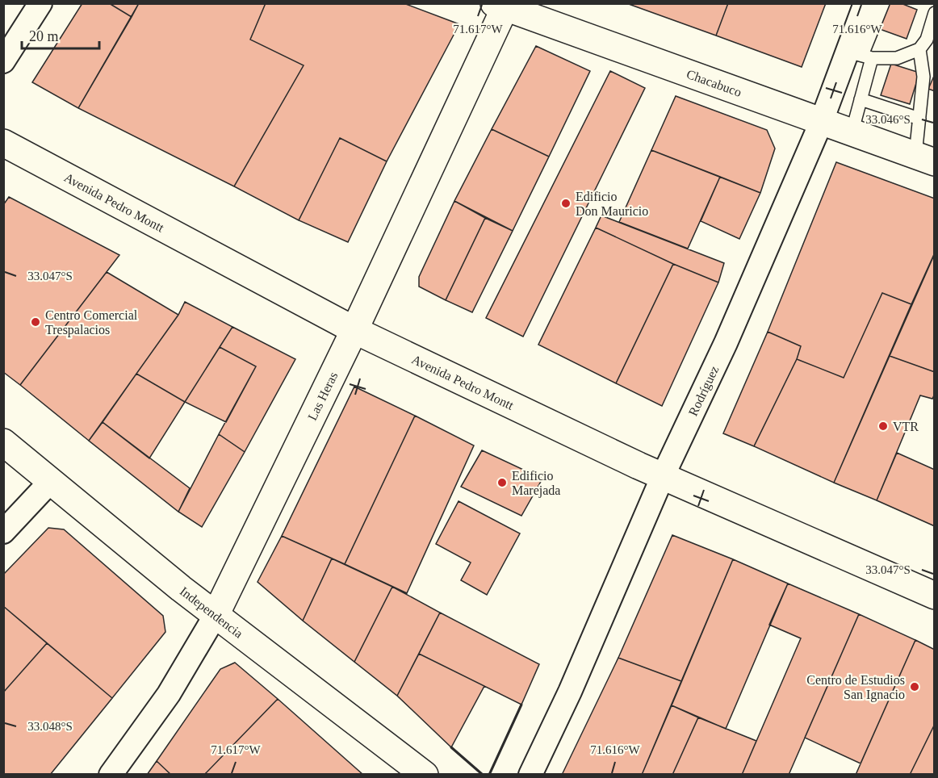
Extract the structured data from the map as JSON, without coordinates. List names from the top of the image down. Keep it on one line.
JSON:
{"streets":{"main road":["Chacabuco","Avenida Pedro Montt","Las Heras","Independencia"],"street":["Rodríguez"]},"crossings":[["Chacabuco","Rodríguez"],["Chacabuco","Las Heras"],["Avenida Pedro Montt","Rodríguez"],["Avenida Pedro Montt","Las Heras"],["Las Heras","Independencia"]],"places":["Edificio Don Mauricio","Centro Comercial Trespalacios","VTR","Edificio Marejada","Centro de Estudios San Ignacio"],"scale_bar":"20 m","coordinates":["71.617°W","71.616°W","33.046°S","33.047°S","33.048°S"]}
